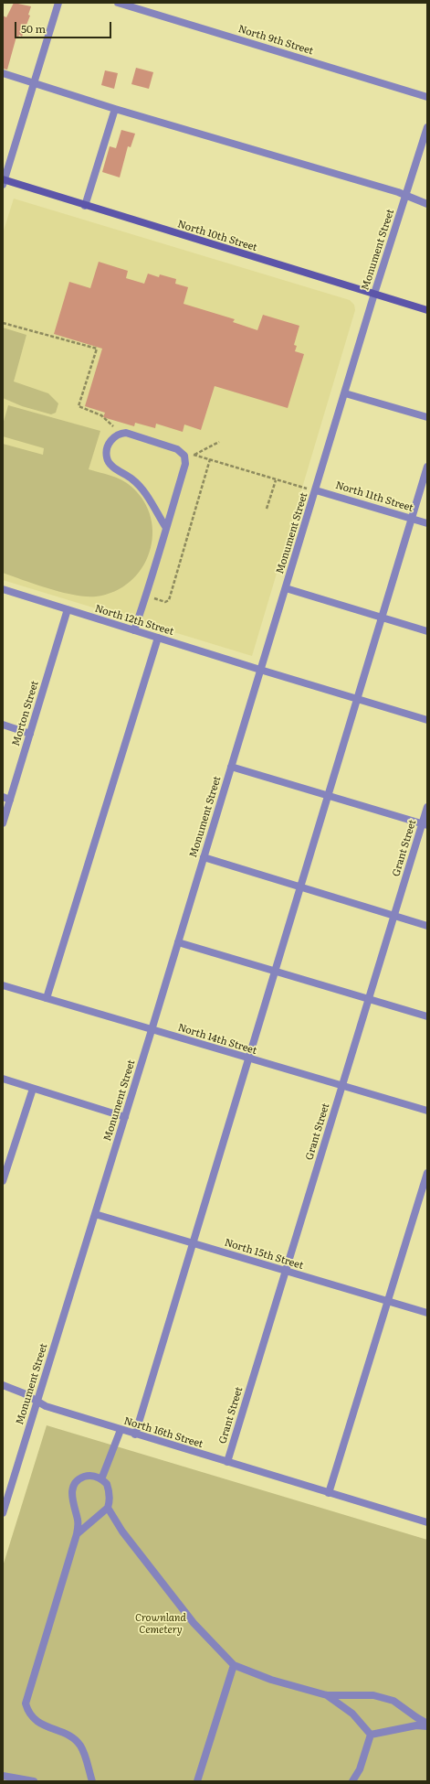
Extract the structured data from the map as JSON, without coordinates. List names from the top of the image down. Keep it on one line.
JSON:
{"streets":{"main road":["North 10th Street"],"street":["North 9th Street","Monument Street","North 11th Street","North 12th Street","Morton Street","Grant Street","North 14th Street","North 15th Street","North 16th Street"]},"crossings":[["North 10th Street","Monument Street"],["Monument Street","North 11th Street"],["Monument Street","North 12th Street"],["Monument Street","North 14th Street"],["Monument Street","North 15th Street"],["Monument Street","North 16th Street"],["North 12th Street","Morton Street"],["Grant Street","North 14th Street"],["Grant Street","North 15th Street"],["Grant Street","North 16th Street"]],"parks":["Crownland Cemetery"],"scale_bar":"50 m"}
